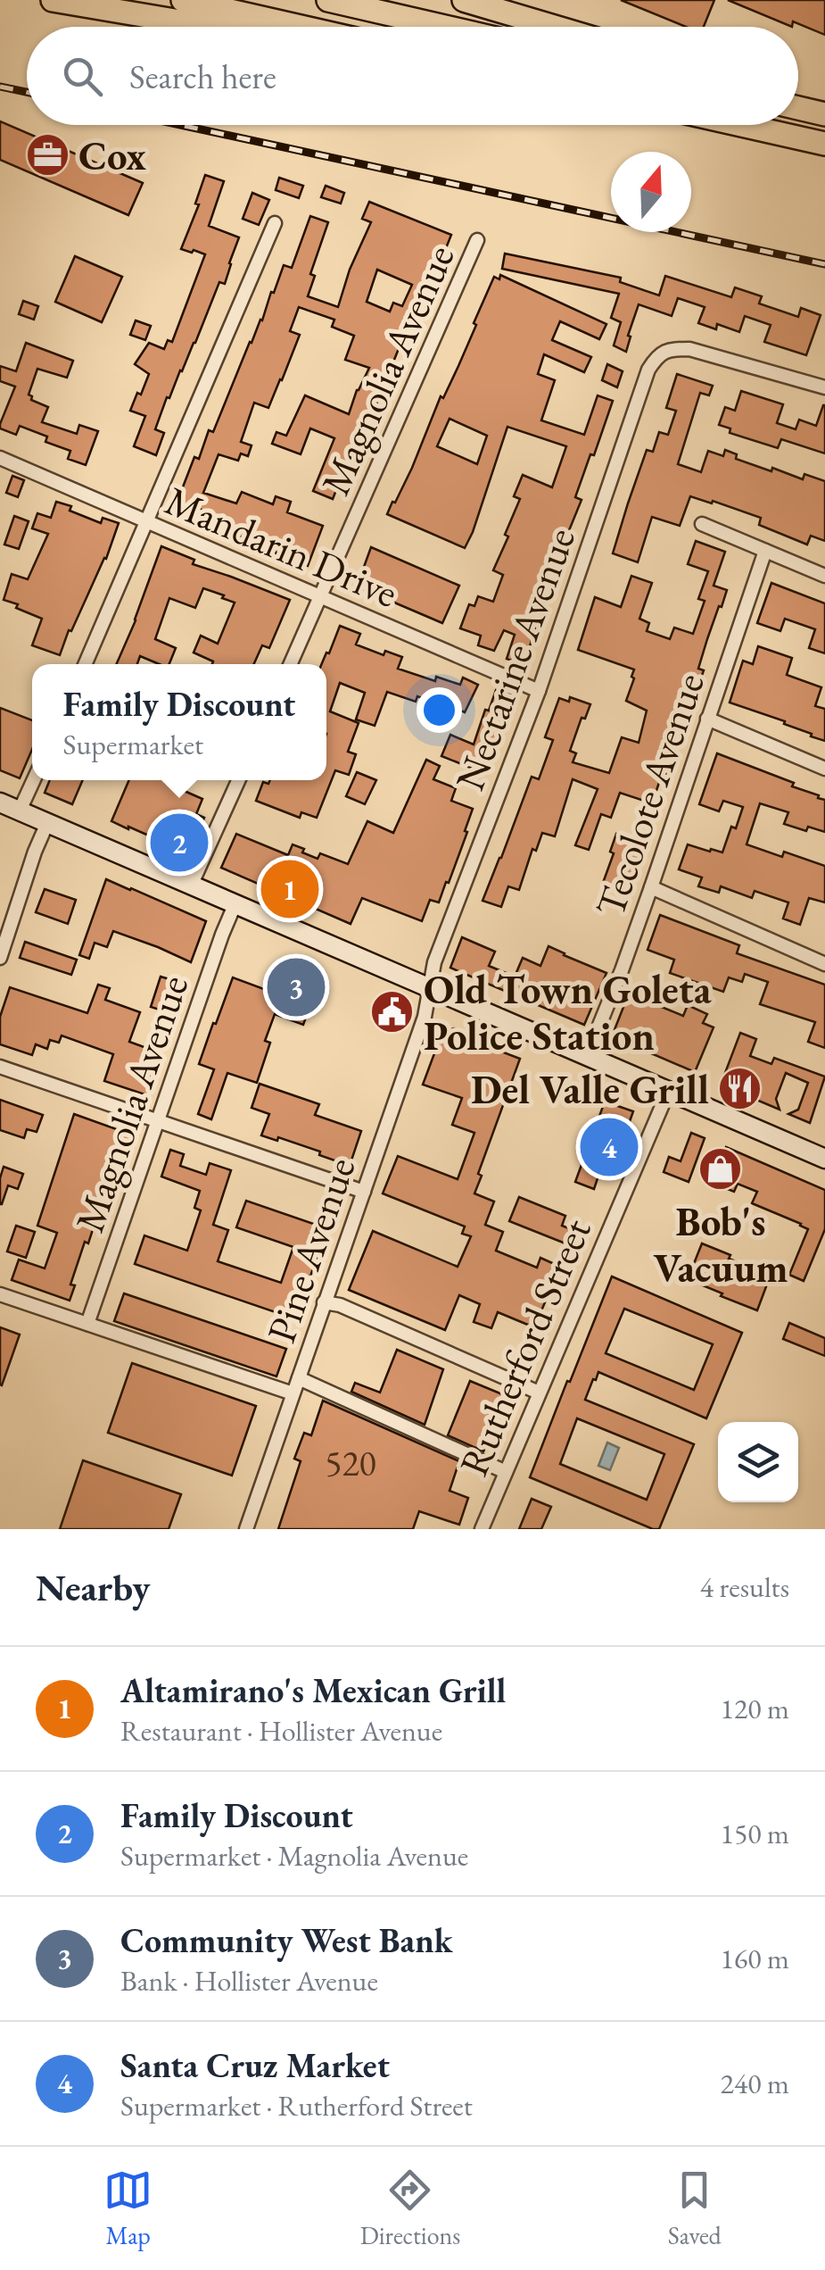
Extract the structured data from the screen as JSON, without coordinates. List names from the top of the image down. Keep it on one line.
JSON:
{"streets":{"street":["Magnolia Avenue","Mandarin Drive","Nectarine Avenue","Tecolote Avenue","Pine Avenue","Rutherford Street"]},"crossings":[["Magnolia Avenue","Mandarin Drive"],["Mandarin Drive","Nectarine Avenue"],["Nectarine Avenue","Pine Avenue"]],"places":{"office":["Cox"],"public building":["Old Town Goleta Police Station"],"restaurant":["Del Valle Grill"],"shop":["Bob's Vacuum"]},"house_numbers":["520"],"north":"top","page":{"search":"Search here","popup":["Family Discount","Supermarket"],"pins":["2","1","3","4"],"heading":["Nearby","4 results"],"list":[{"mark":"1","name":"Altamirano's Mexican Grill","note":"Restaurant · Hollister Avenue","value":"120 m"},{"mark":"2","name":"Family Discount","note":"Supermarket · Magnolia Avenue","value":"150 m"},{"mark":"3","name":"Community West Bank","note":"Bank · Hollister Avenue","value":"160 m"},{"mark":"4","name":"Santa Cruz Market","note":"Supermarket · Rutherford Street","value":"240 m"}],"nav":["Map","Directions","Saved"]}}
